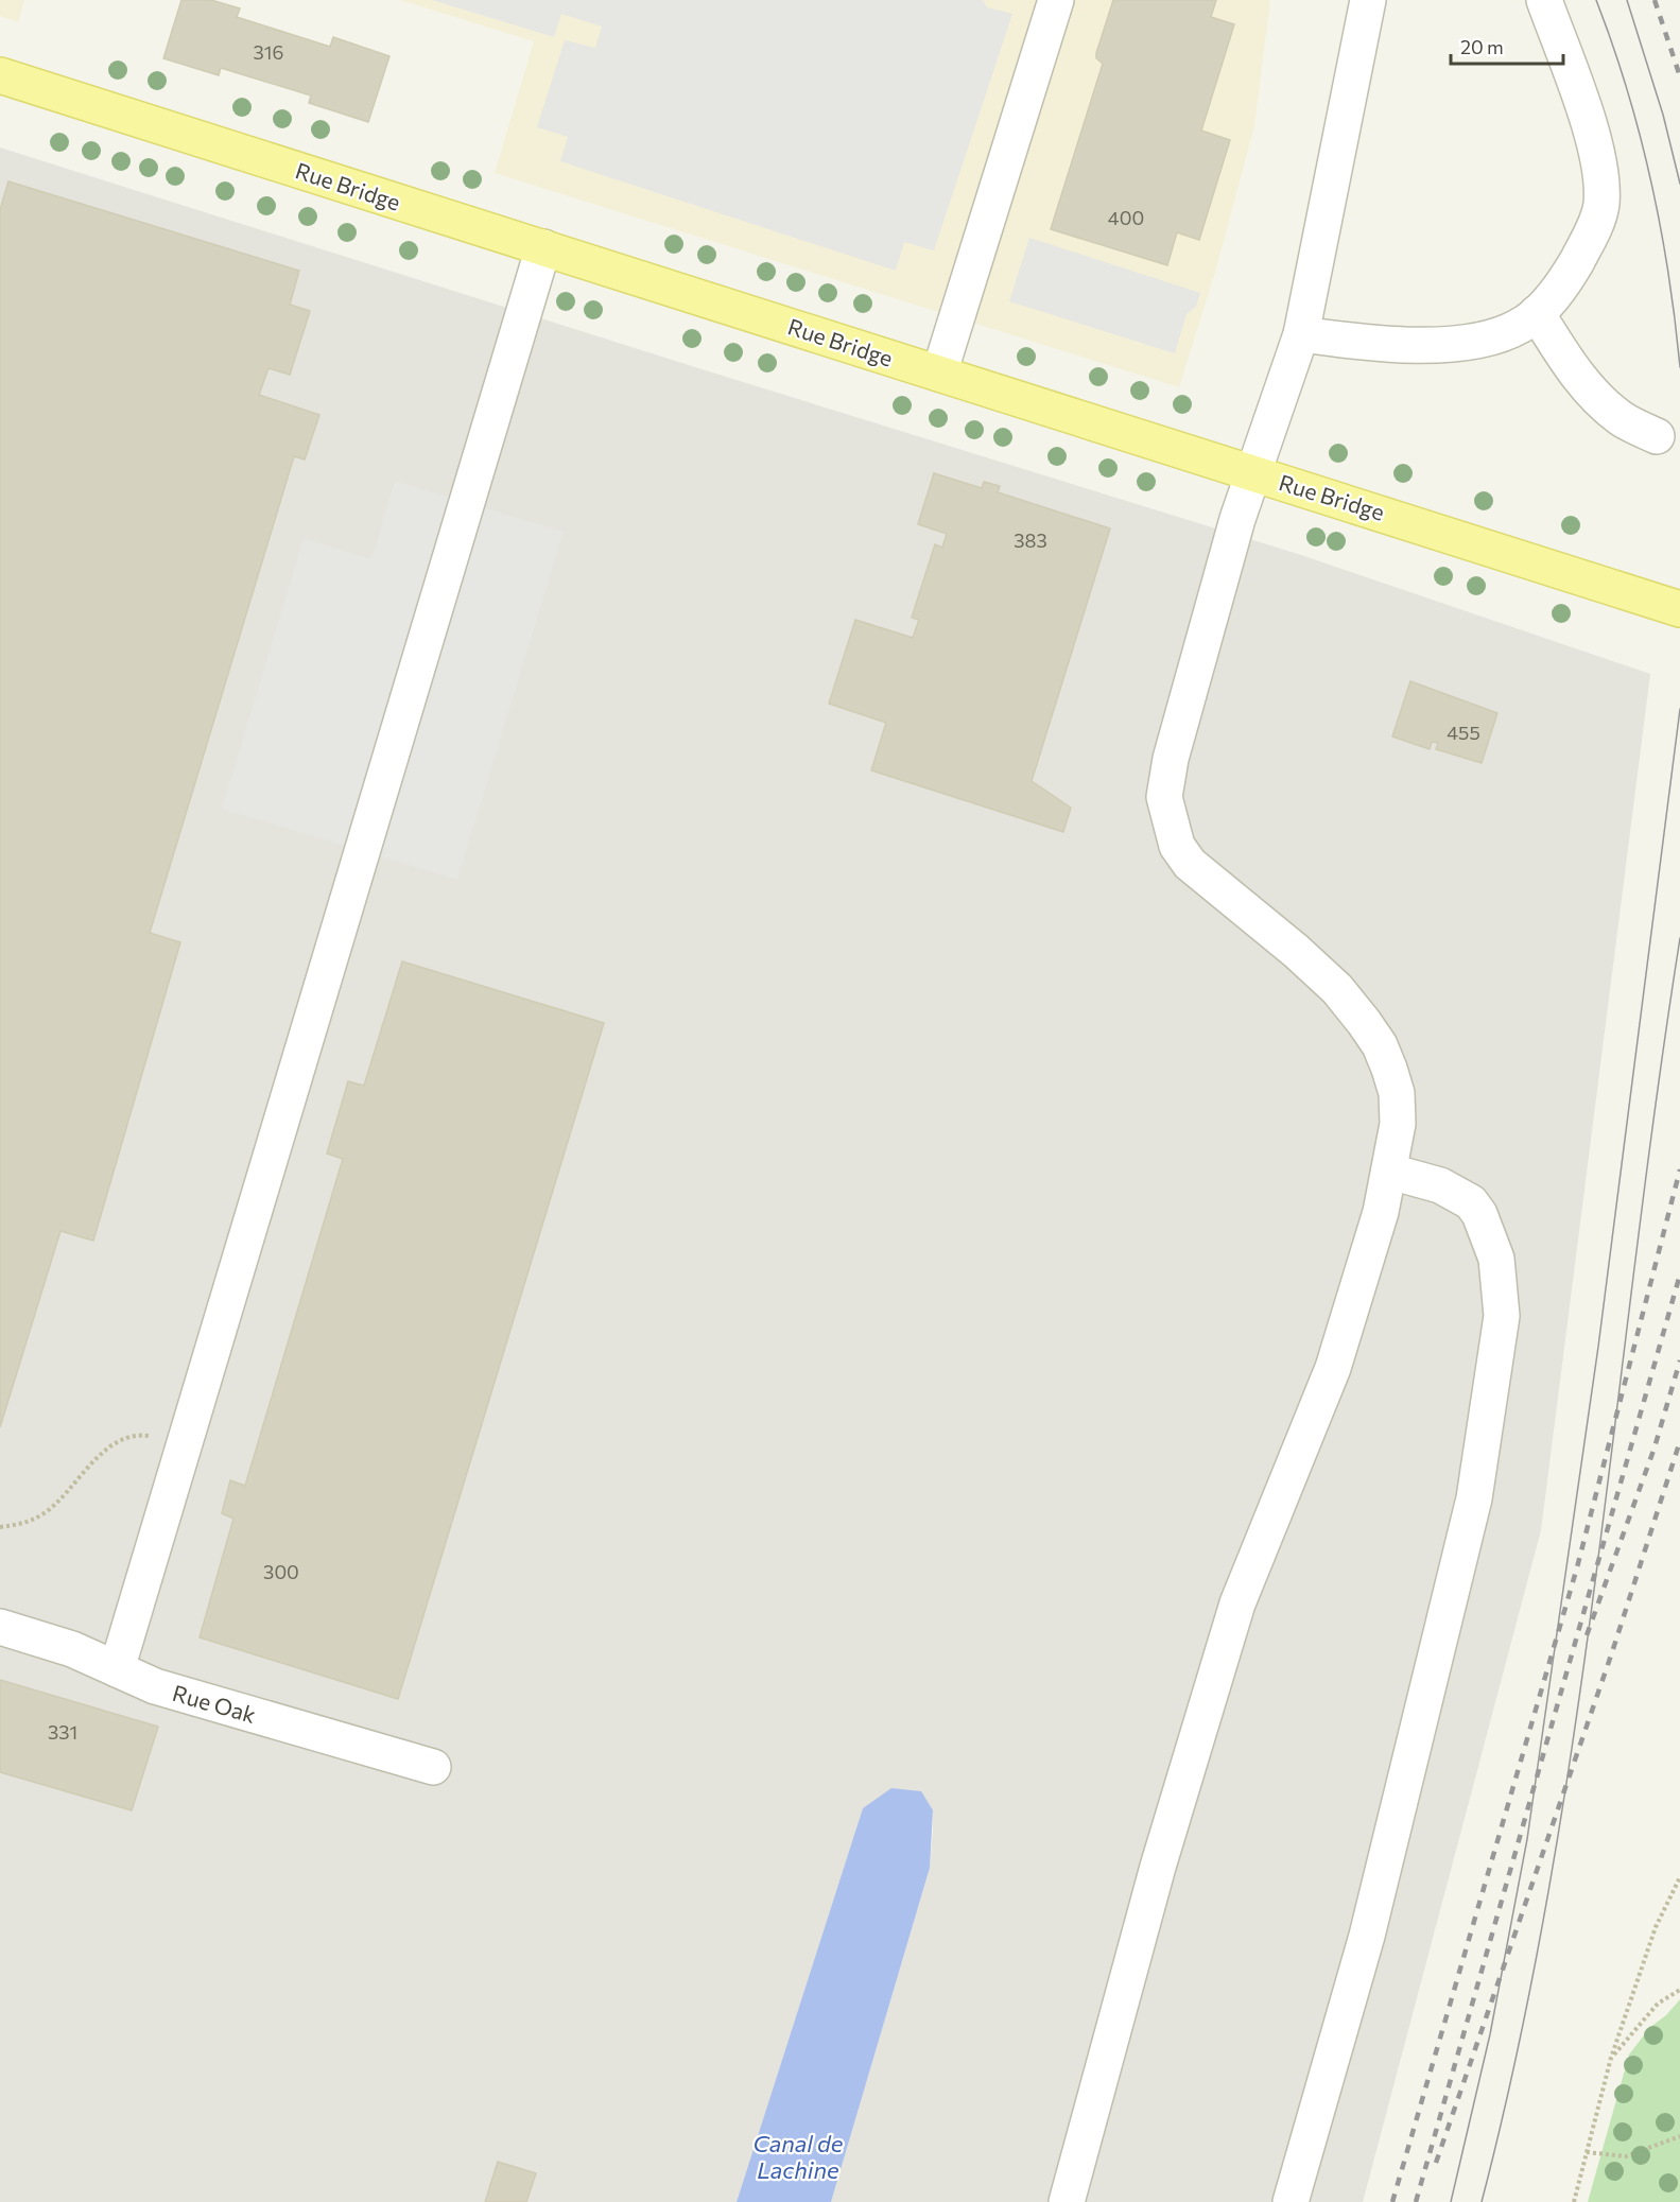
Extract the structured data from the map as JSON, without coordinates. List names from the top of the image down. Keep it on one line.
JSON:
{"streets":{"main road":["Rue Bridge"],"street":["Rue Oak"]},"water":["Canal de Lachine"],"house_numbers":["316","400","383","455","300","331"],"scale_bar":"20 m"}
